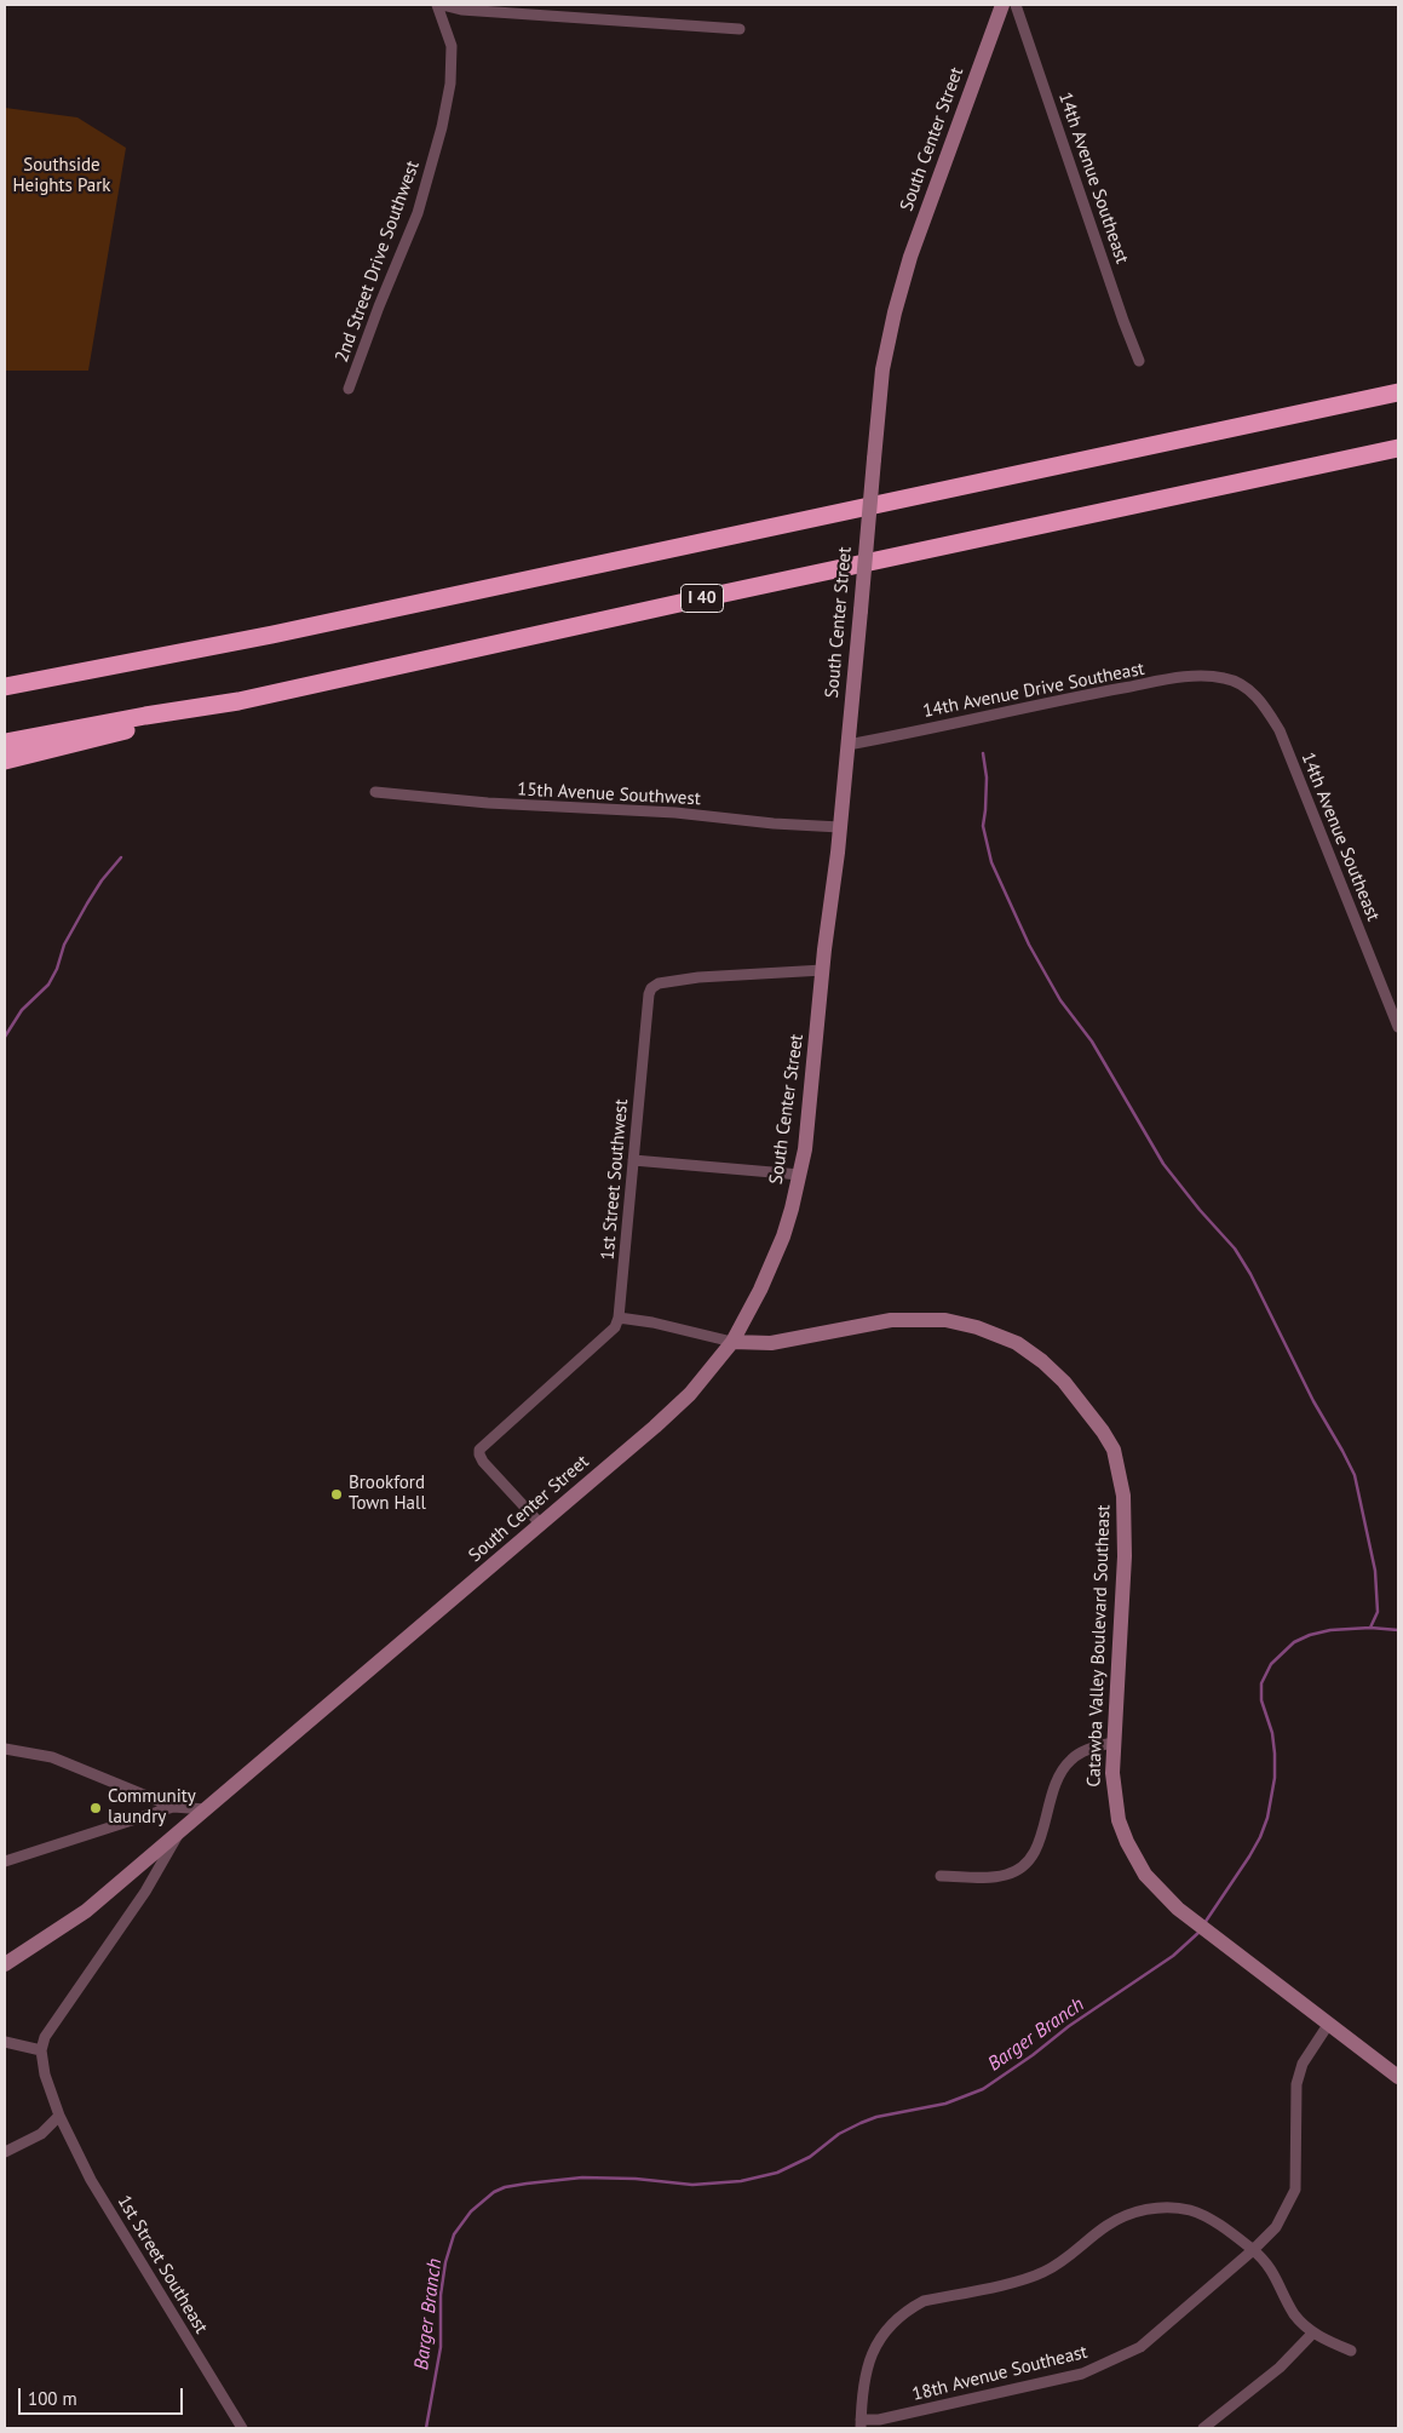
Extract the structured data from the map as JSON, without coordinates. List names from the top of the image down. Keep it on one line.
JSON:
{"streets":{"highway":["I 40"],"street":["South Center Street","14th Avenue Southeast","2nd Street Drive Southwest","14th Avenue Drive Southeast","15th Avenue Southwest","1st Street Southwest","Catawba Valley Boulevard Southeast","1st Street Southeast","18th Avenue Southeast"]},"crossings":[["South Center Street","14th Avenue Drive Southeast"],["South Center Street","15th Avenue Southwest"],["South Center Street","1st Street Southwest"],["South Center Street","Catawba Valley Boulevard Southeast"],["14th Avenue Southeast","14th Avenue Drive Southeast"],["Catawba Valley Boulevard Southeast","18th Avenue Southeast"]],"water":["Barger Branch"],"parks":["Southside Heights Park"],"places":["Brookford Town Hall","Community laundry"],"scale_bar":"100 m"}
